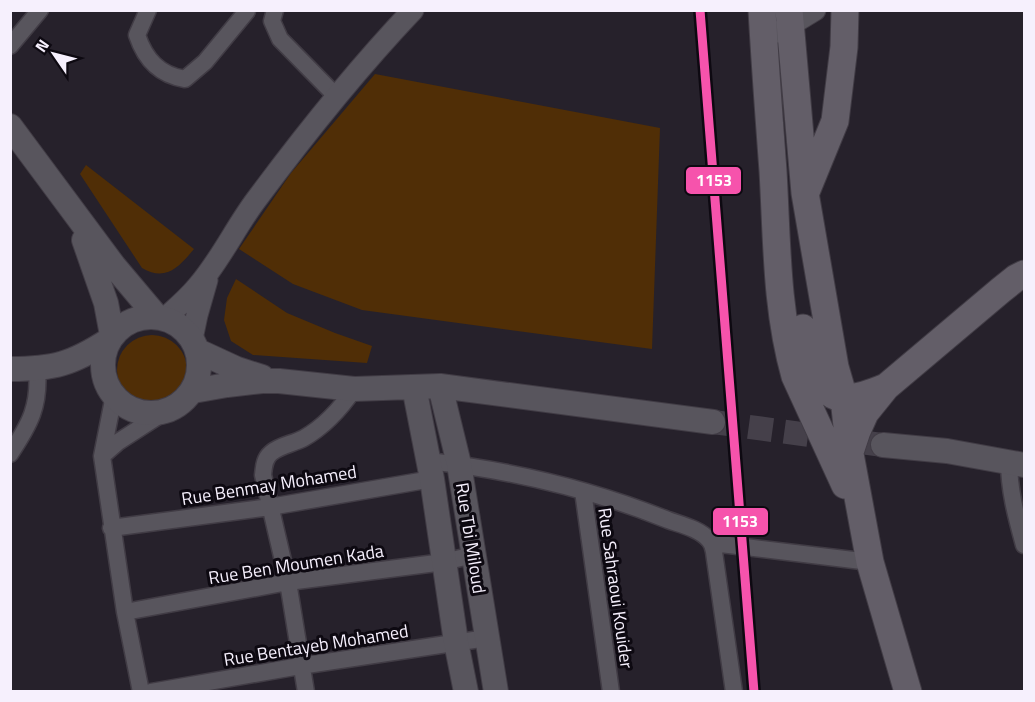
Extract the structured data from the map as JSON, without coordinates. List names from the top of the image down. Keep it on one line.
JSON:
{"streets":{"main road":["Rue Tbi Miloud"],"street":["Rue Benmay Mohamed","Rue Ben Moumen Kada","Rue Sahraoui Kouider","Rue Bentayeb Mohamed"]},"crossings":[["Rue Benmay Mohamed","Rue Tbi Miloud"],["Rue Benmay Mohamed","Rue Sahraoui Kouider"],["Rue Tbi Miloud","Rue Ben Moumen Kada"],["Rue Tbi Miloud","Rue Bentayeb Mohamed"]],"lines":["transit line 1153"],"north":"top left"}
